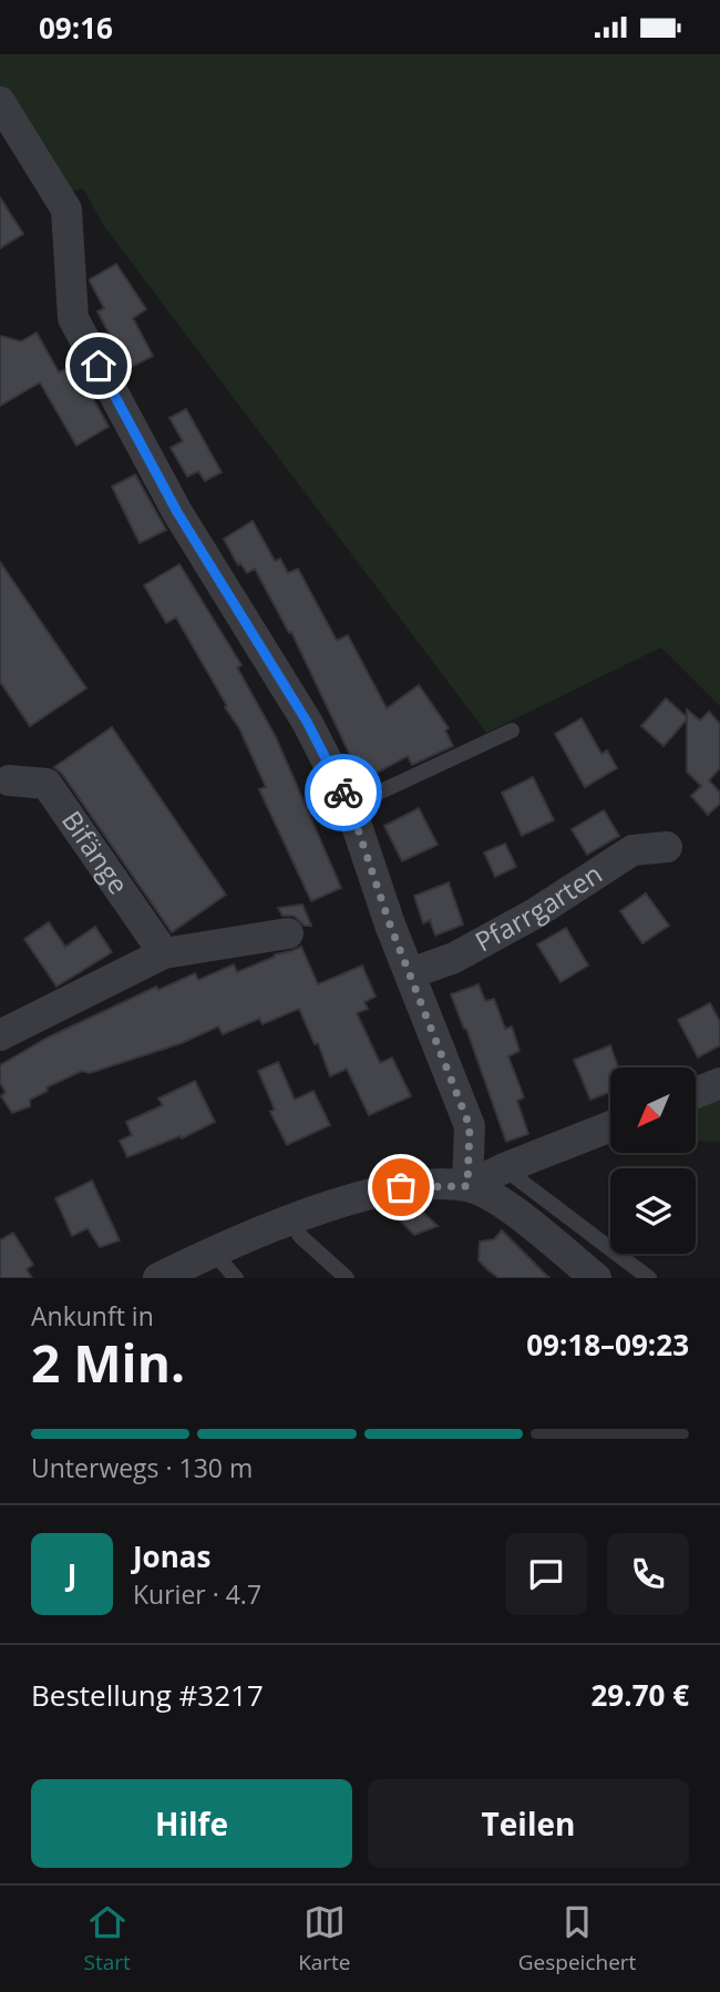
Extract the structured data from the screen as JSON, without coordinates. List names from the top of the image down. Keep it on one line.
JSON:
{"streets":{"street":["Bifänge","Pfarrgarten"]},"north":"bottom left","page":{"status":"09:16","heading":["2 Min.","Ankunft in","09:18–09:23"],"panel":["Jonas","Kurier · 4.7","Bestellung #3217","29.70 €"],"bar":"Unterwegs · 130 m","round":"J","buttons":["Hilfe","Teilen"],"tabs":["Start","Karte","Gespeichert"]}}
